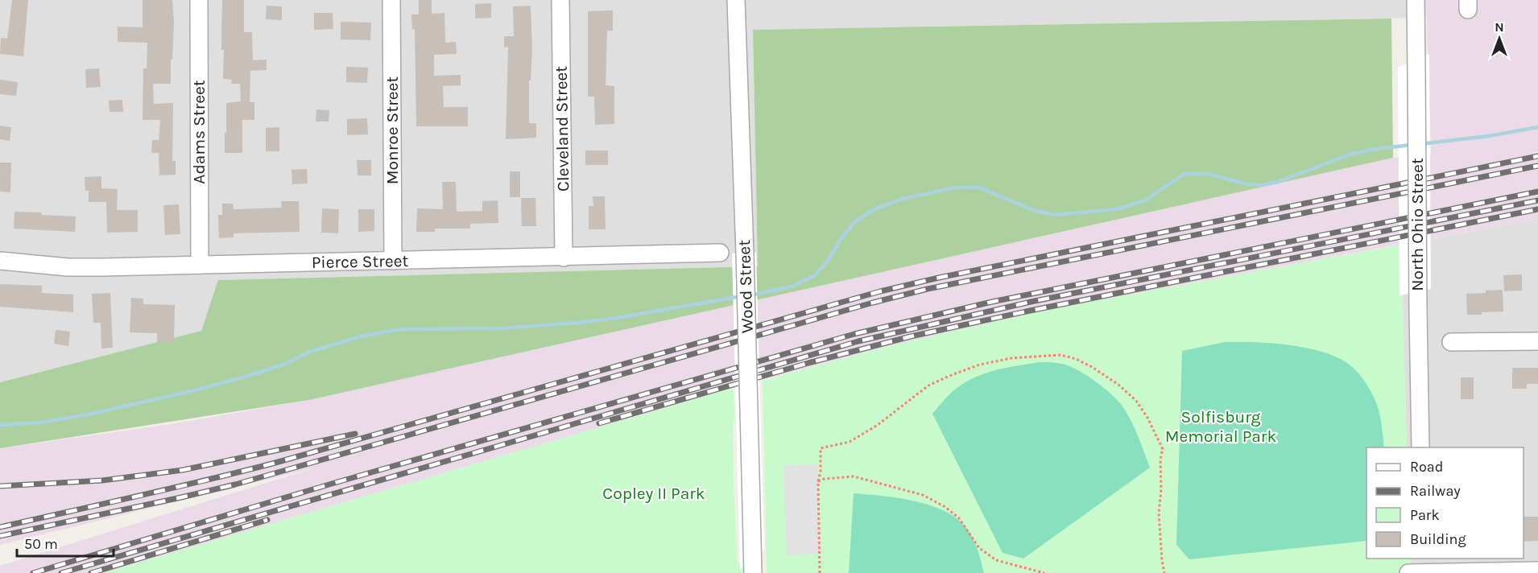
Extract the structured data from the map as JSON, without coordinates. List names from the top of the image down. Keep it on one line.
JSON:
{"streets":{"street":["Cleveland Street","Monroe Street","Adams Street","North Ohio Street","Pierce Street","Wood Street"]},"crossings":[["Cleveland Street","Pierce Street"],["Monroe Street","Pierce Street"],["Adams Street","Pierce Street"]],"parks":["Solfisburg Memorial Park","Copley II Park"],"legend":["Road","Railway","Park","Building"],"scale_bar":"50 m","north":"top"}
